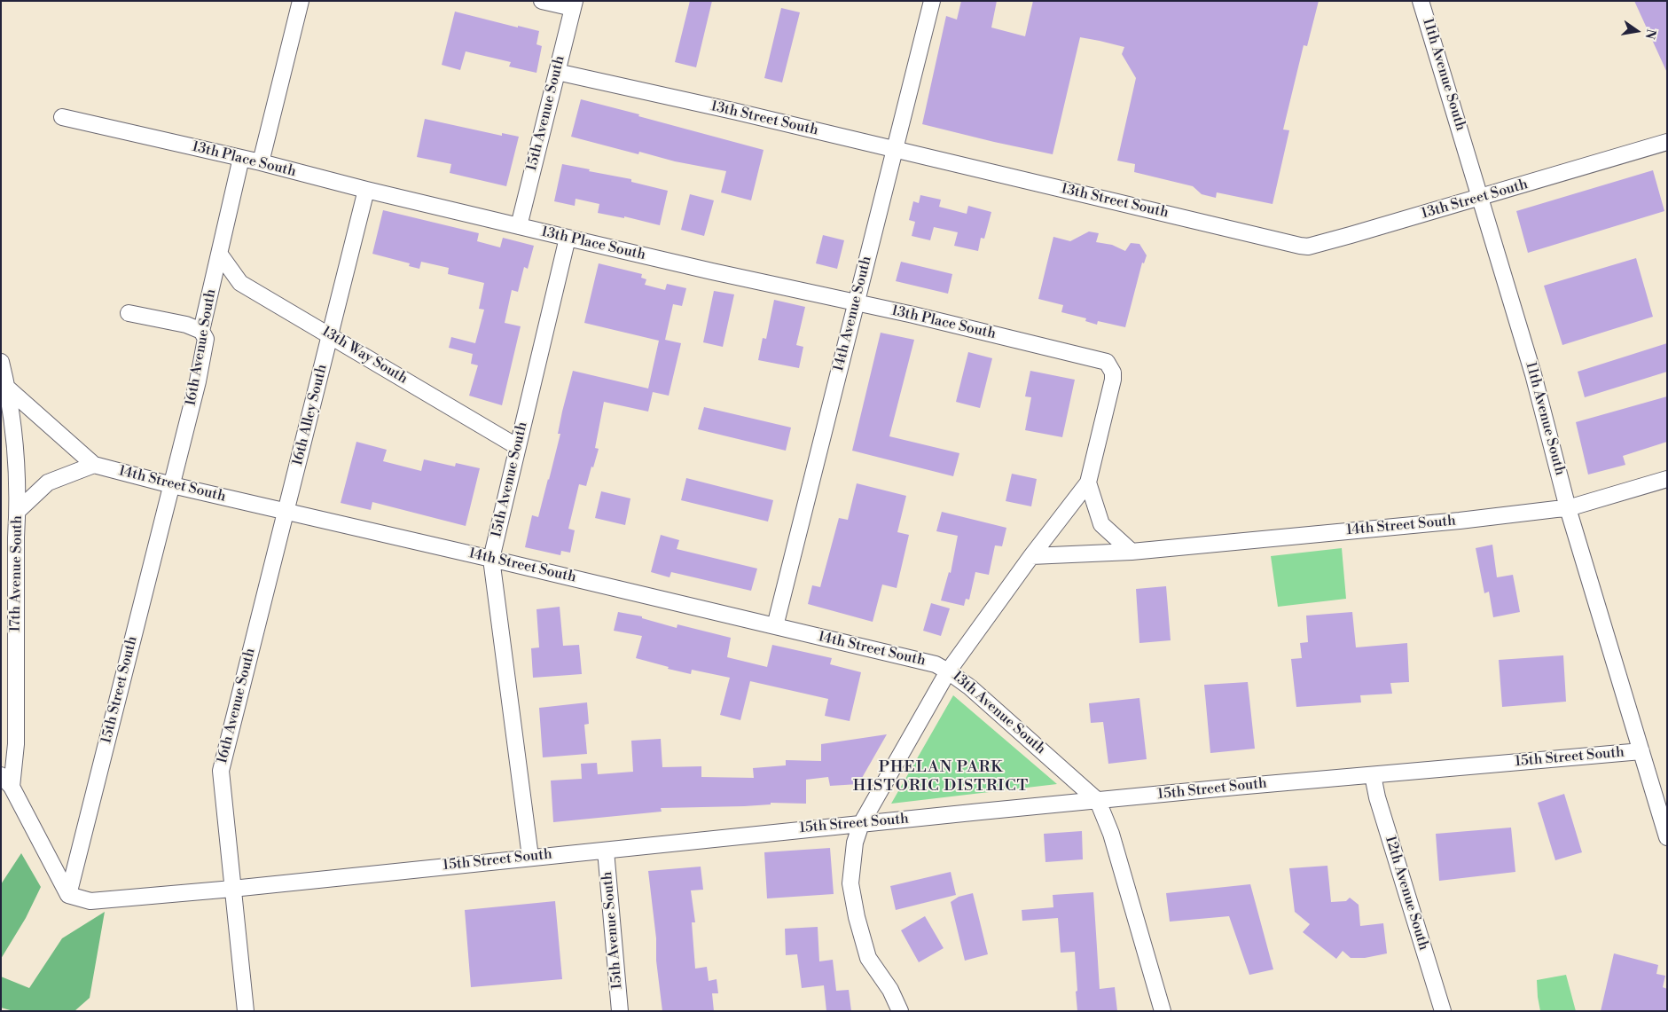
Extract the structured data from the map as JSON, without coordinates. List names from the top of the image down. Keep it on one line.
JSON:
{"streets":{"street":["11th Avenue South","15th Avenue South","13th Street South","13th Place South","14th Avenue South","16th Avenue South","13th Way South","16th Alley South","14th Street South","17th Avenue South","15th Street South","13th Avenue South","12th Avenue South"]},"crossings":[["11th Avenue South","13th Street South"],["11th Avenue South","14th Street South"],["11th Avenue South","15th Street South"],["15th Avenue South","13th Street South"],["15th Avenue South","13th Place South"],["15th Avenue South","13th Way South"],["15th Avenue South","14th Street South"],["15th Avenue South","15th Street South"],["13th Street South","14th Avenue South"],["13th Place South","14th Avenue South"],["13th Place South","16th Avenue South"],["13th Place South","16th Alley South"],["13th Place South","13th Avenue South"],["14th Avenue South","14th Street South"],["16th Avenue South","13th Way South"],["16th Avenue South","16th Alley South"],["16th Avenue South","14th Street South"],["16th Avenue South","15th Street South"],["13th Way South","16th Alley South"],["16th Alley South","14th Street South"],["14th Street South","17th Avenue South"],["14th Street South","15th Street South"],["14th Street South","13th Avenue South"],["15th Street South","13th Avenue South"],["15th Street South","12th Avenue South"]],"districts":["PHELAN PARK HISTORIC DISTRICT"],"north":"right"}
